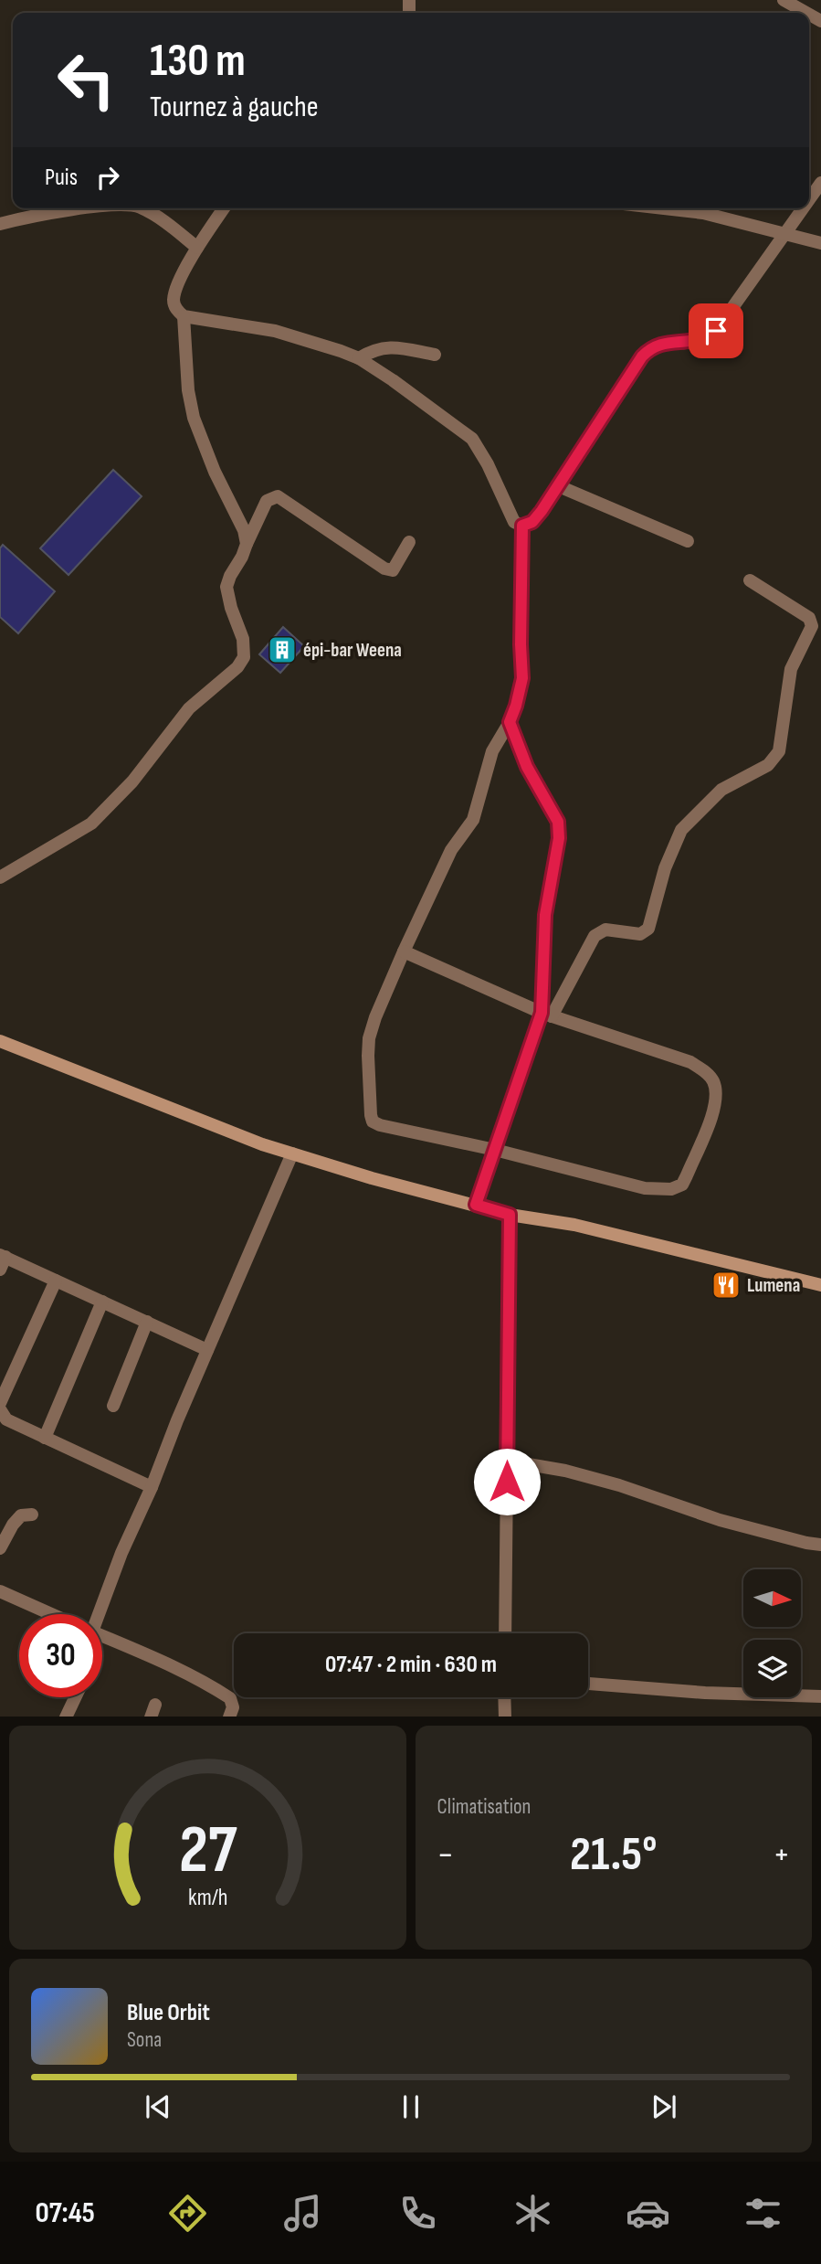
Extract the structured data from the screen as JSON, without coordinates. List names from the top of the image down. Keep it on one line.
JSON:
{"places":{"building":["épi-bar Weena"],"restaurant":["Lumena"]},"north":"right","page":{"turn":["130 m","Tournez à gauche"],"then":"Puis","limit":"30","trip":"07:47 · 2 min · 630 m","tile":"Climatisation","heat":["−","21.5°","+"],"song":["Blue Orbit","Sona"],"tabs":"07:45","gauge":["27","km/h"]}}
